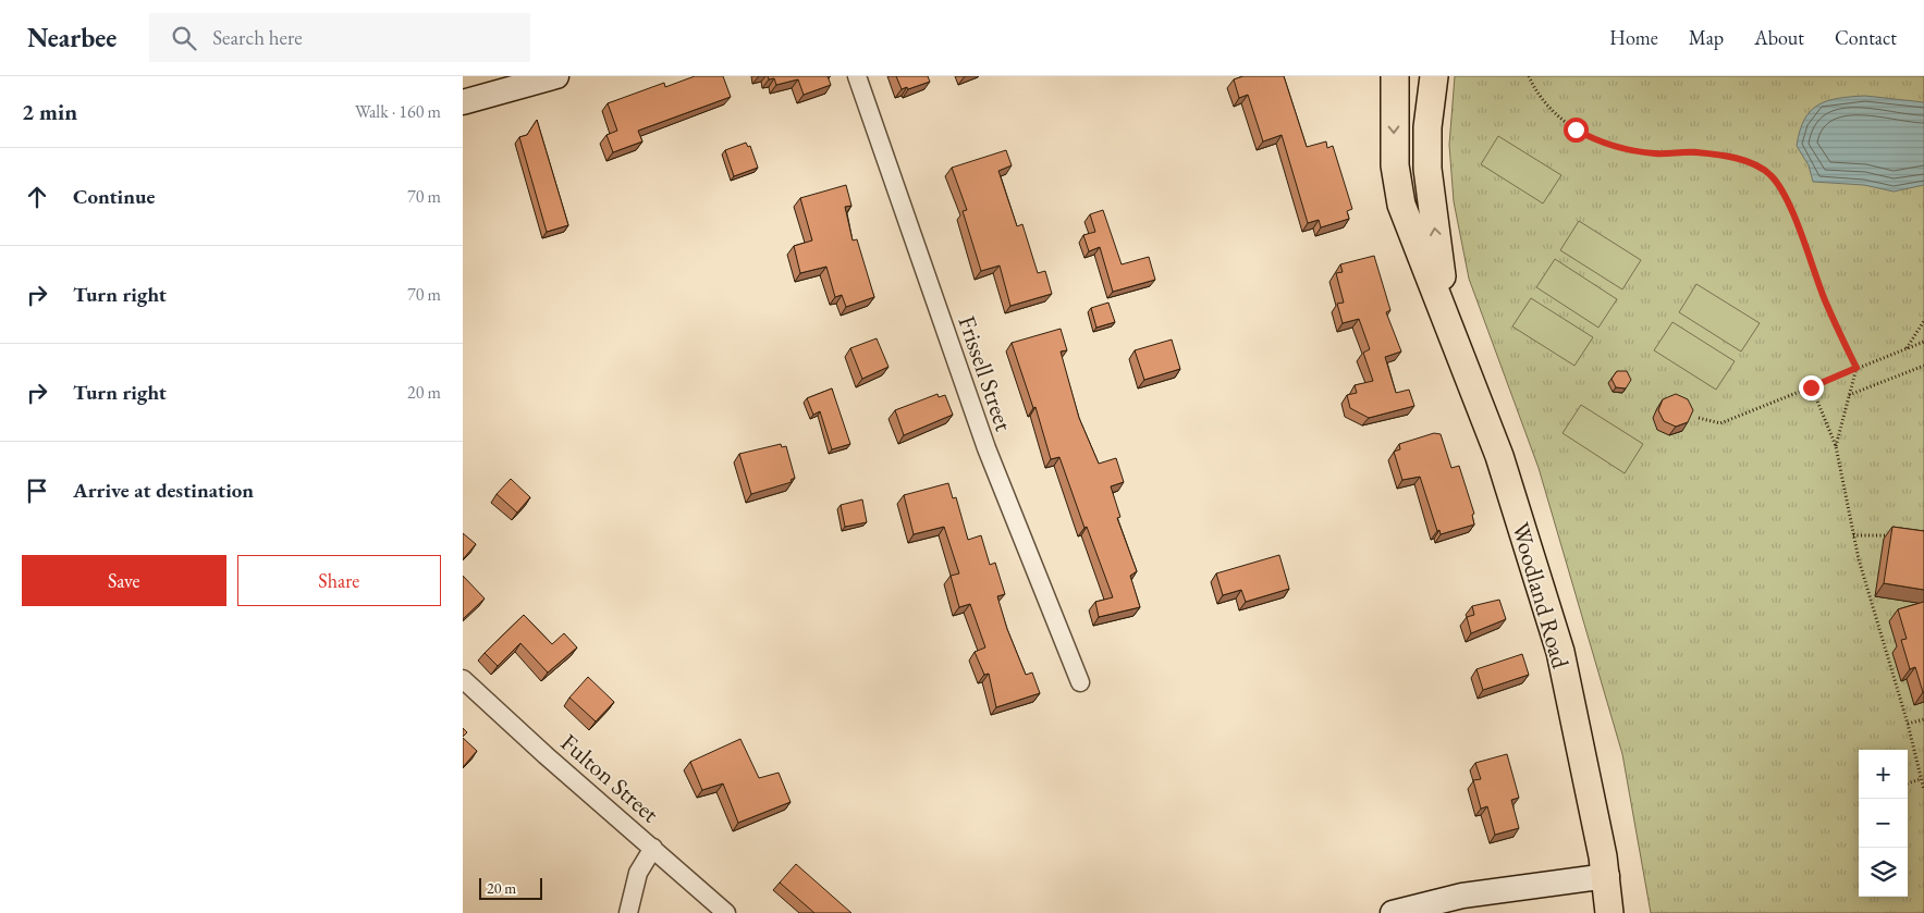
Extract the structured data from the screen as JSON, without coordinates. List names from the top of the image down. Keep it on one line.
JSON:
{"streets":{"main road":["Woodland Road"],"street":["Frissell Street","Fulton Street"]},"scale_bar":"20 m","page":{"header":"Nearbee","search":"Search here","nav":["Home","Map","About","Contact"],"heading":["2 min","Walk · 160 m"],"list":[["Continue","70 m"],["Turn right","70 m"],["Turn right","20 m"],"Arrive at destination"],"buttons":["Save","Share"],"map_buttons":["+","−"],"scale":"20 m"}}
